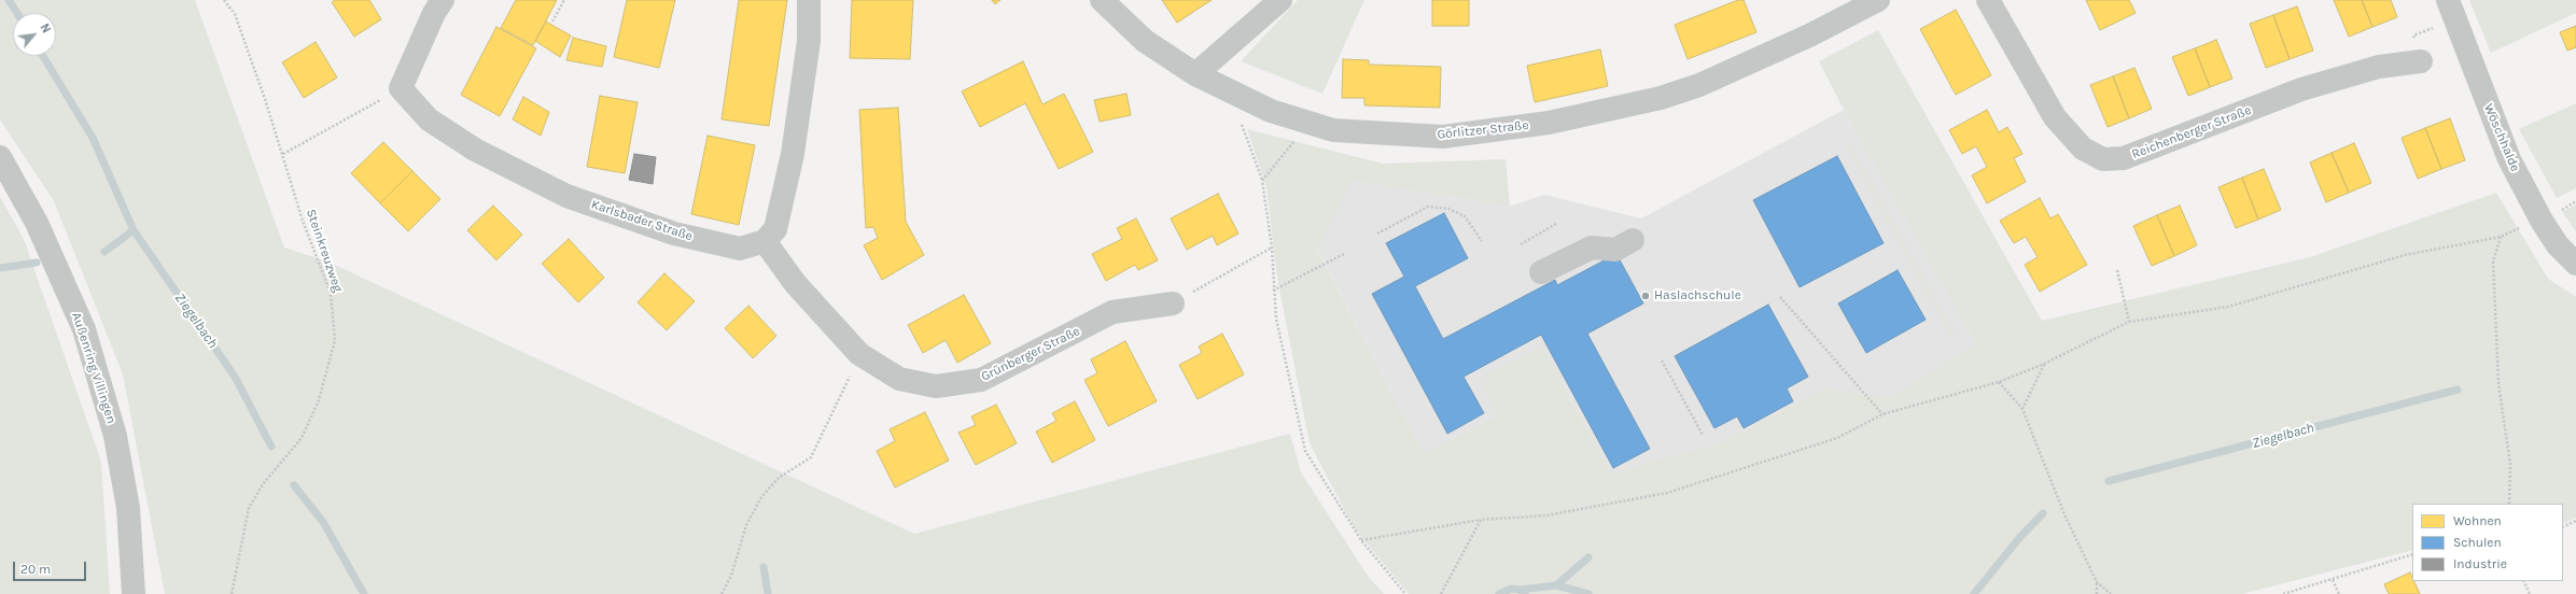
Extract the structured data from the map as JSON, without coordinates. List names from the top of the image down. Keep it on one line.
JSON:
{"streets":{"street":["Görlitzer Straße","Reichenberger Straße","Wöschhalde","Karlsbader Straße","Grünberger Straße","Außenring Villingen"],"path":["Steinkreuzweg"]},"crossings":[["Karlsbader Straße","Grünberger Straße"]],"water":["Ziegelbach"],"places":["Haslachschule"],"legend":["Wohnen","Schulen","Industrie"],"scale_bar":"20 m","north":"top right"}
